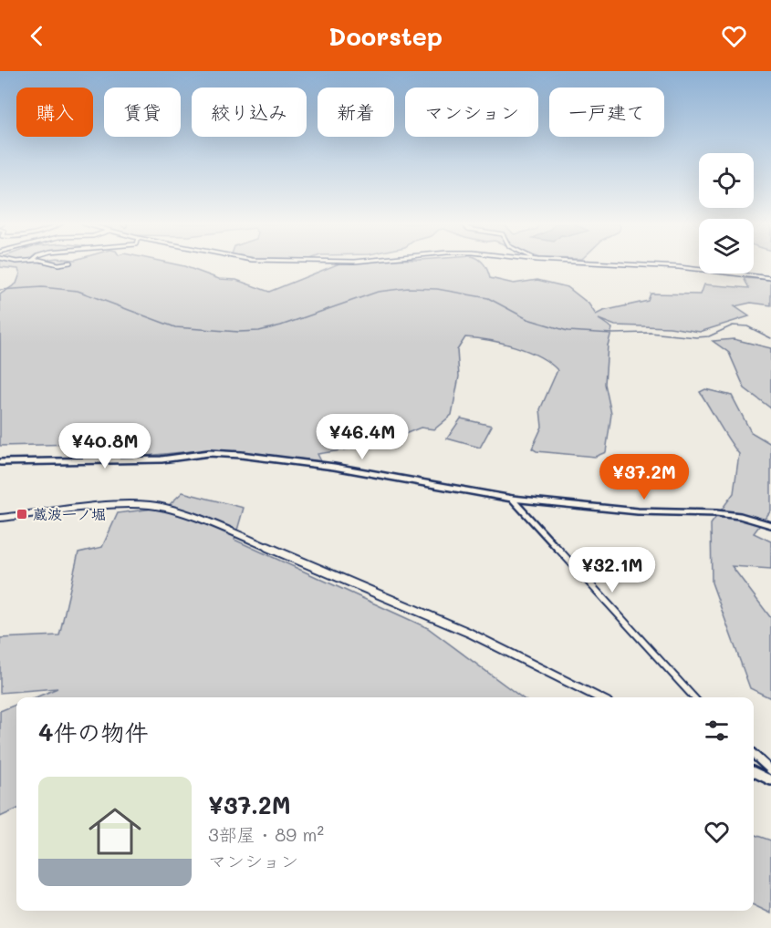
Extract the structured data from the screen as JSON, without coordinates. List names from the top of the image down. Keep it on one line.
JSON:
{"places":{"transit":["蔵波一ノ堀"]},"page":{"header":"Doorstep","chip":["購入","賃貸","絞り込み","新着","マンション","一戸建て"],"price":["¥46.4M","¥40.8M","¥37.2M","¥32.1M"],"heading":"4件の物件","list":[{"name":"¥37.2M","note":"3部屋 · 89 m² · マンション"}]}}
